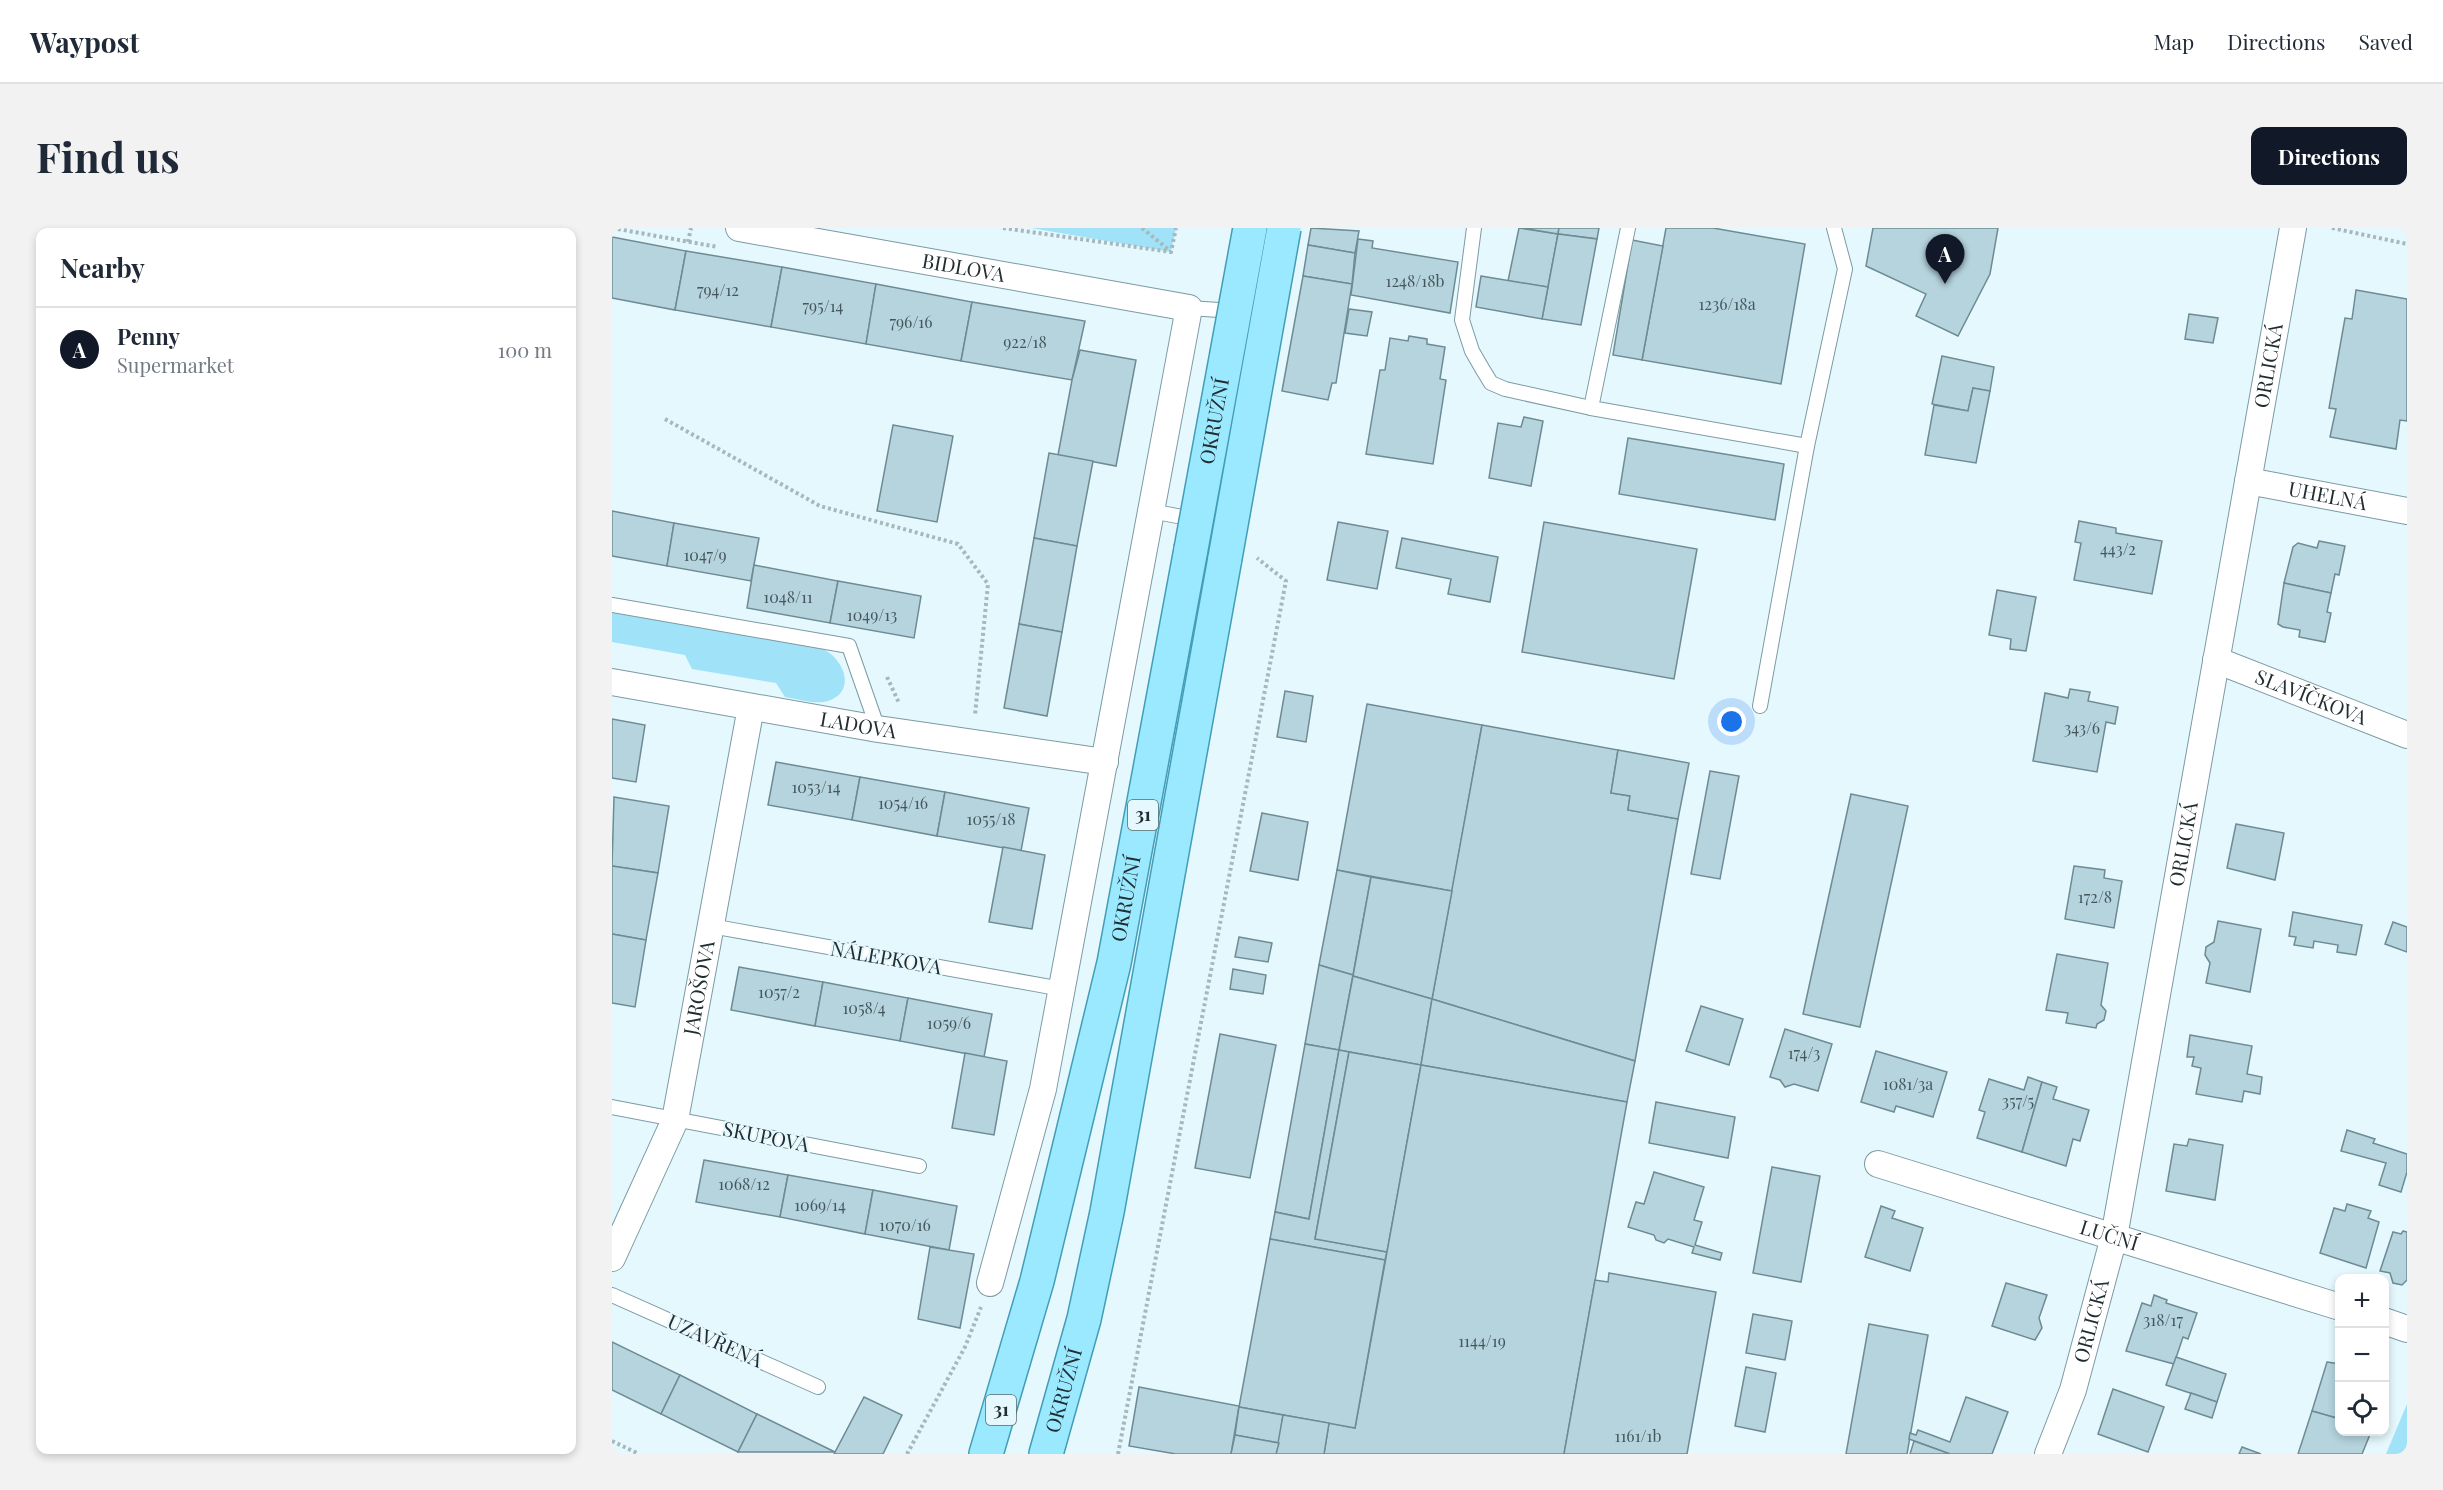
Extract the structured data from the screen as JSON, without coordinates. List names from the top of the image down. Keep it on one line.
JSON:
{"streets":{"main road":["OKRUŽNÍ","31"],"street":["BIDLOVA","ORLICKÁ","UHELNÁ","SLAVÍČKOVA","LADOVA","JAROŠOVA","LUČNÍ"],"lane":["NÁLEPKOVA","SKUPOVA","UZAVŘENÁ"]},"crossings":[["ORLICKÁ","UHELNÁ"],["ORLICKÁ","SLAVÍČKOVA"],["ORLICKÁ","LUČNÍ"],["LADOVA","JAROŠOVA"],["NÁLEPKOVA","JAROŠOVA"],["JAROŠOVA","SKUPOVA"]],"house_numbers":["1248/18b","794/12","1236/18a","795/14","796/16","922/18","443/2","1047/9","1048/11","1049/13","343/6","1053/14","1054/16","1055/18","172/8","1057/2","1058/4","1059/6","174/3","1081/3a","357/5","1068/12","1069/14","1070/16","318/17","1144/19","1161/1b"],"page":{"header":"Waypost","nav":["Map","Directions","Saved"],"buttons":"Directions","title":"Find us","heading":"Nearby","pins":"A","list":[{"mark":"A","name":"Penny","note":"Supermarket","value":"100 m"}],"map_buttons":["+","−"]}}
